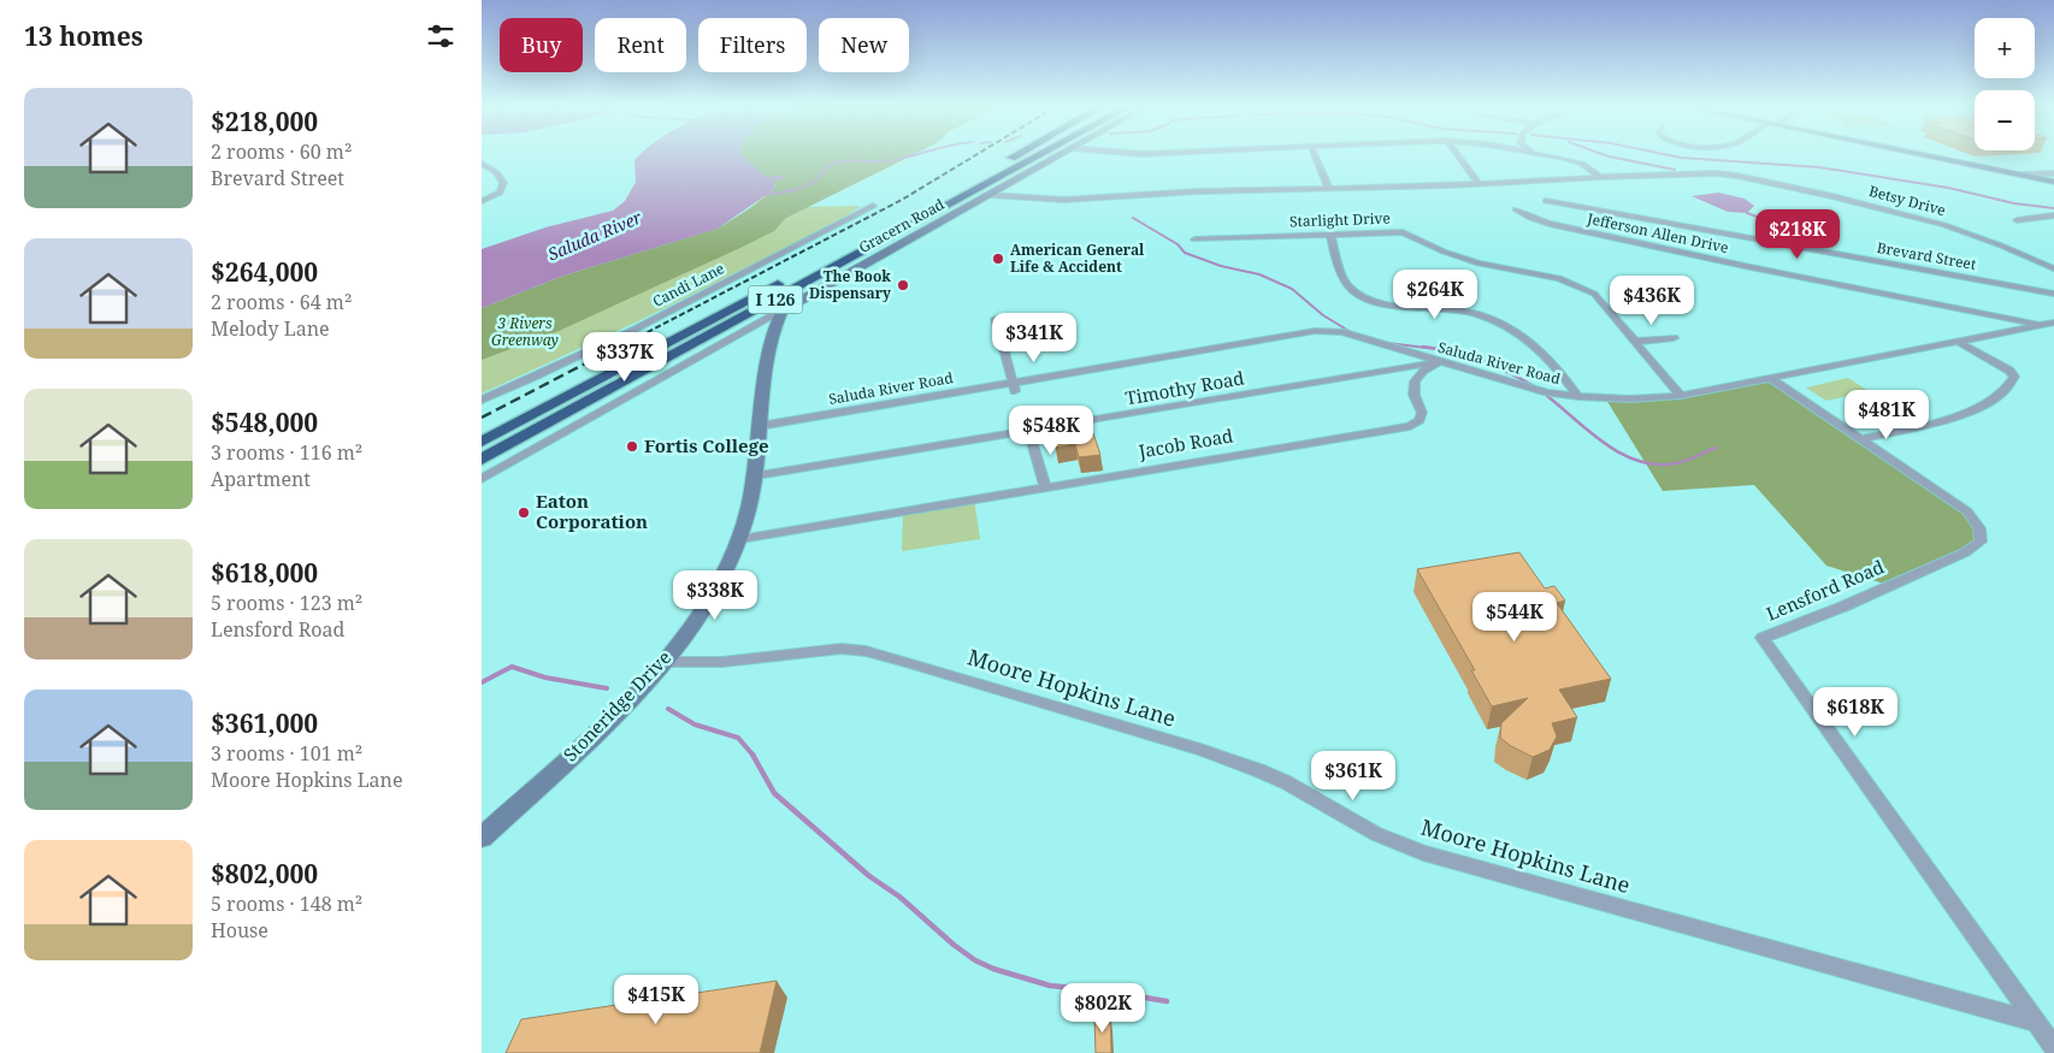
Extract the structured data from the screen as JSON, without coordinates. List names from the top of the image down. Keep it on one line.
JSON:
{"streets":{"highway":["I 126"],"street":["Betsy Drive","Starlight Drive","Gracern Road","Jefferson Allen Drive","Brevard Street","Candi Lane","Saluda River Road","Timothy Road","Jacob Road","Lensford Road","Moore Hopkins Lane","Stoneridge Drive"]},"crossings":[["Betsy Drive","Gracern Road"],["Starlight Drive","Saluda River Road"],["Gracern Road","Stoneridge Drive"],["Jefferson Allen Drive","Saluda River Road"],["Saluda River Road","Timothy Road"],["Saluda River Road","Jacob Road"],["Saluda River Road","Lensford Road"],["Saluda River Road","Stoneridge Drive"],["Timothy Road","Jacob Road"],["Timothy Road","Stoneridge Drive"],["Jacob Road","Stoneridge Drive"],["Lensford Road","Moore Hopkins Lane"],["Moore Hopkins Lane","Stoneridge Drive"]],"water":["Saluda River"],"parks":["3 Rivers Greenway"],"places":["American General Life & Accident","The Book Dispensary","Fortis College","Eaton Corporation"],"page":{"heading":"13 homes","map_buttons":["+","−"],"chip":["Buy","Rent","Filters","New"],"list":[{"name":"$218,000","note":"2 rooms · 60 m² · Brevard Street"},{"name":"$264,000","note":"2 rooms · 64 m² · Melody Lane"},{"name":"$548,000","note":"3 rooms · 116 m² · Apartment"},{"name":"$618,000","note":"5 rooms · 123 m² · Lensford Road"},{"name":"$361,000","note":"3 rooms · 101 m² · Moore Hopkins Lane"},{"name":"$802,000","note":"5 rooms · 148 m² · House"}],"price":["$218K","$264K","$436K","$341K","$337K","$481K","$548K","$338K","$544K","$618K","$361K","$415K","$802K"]}}
